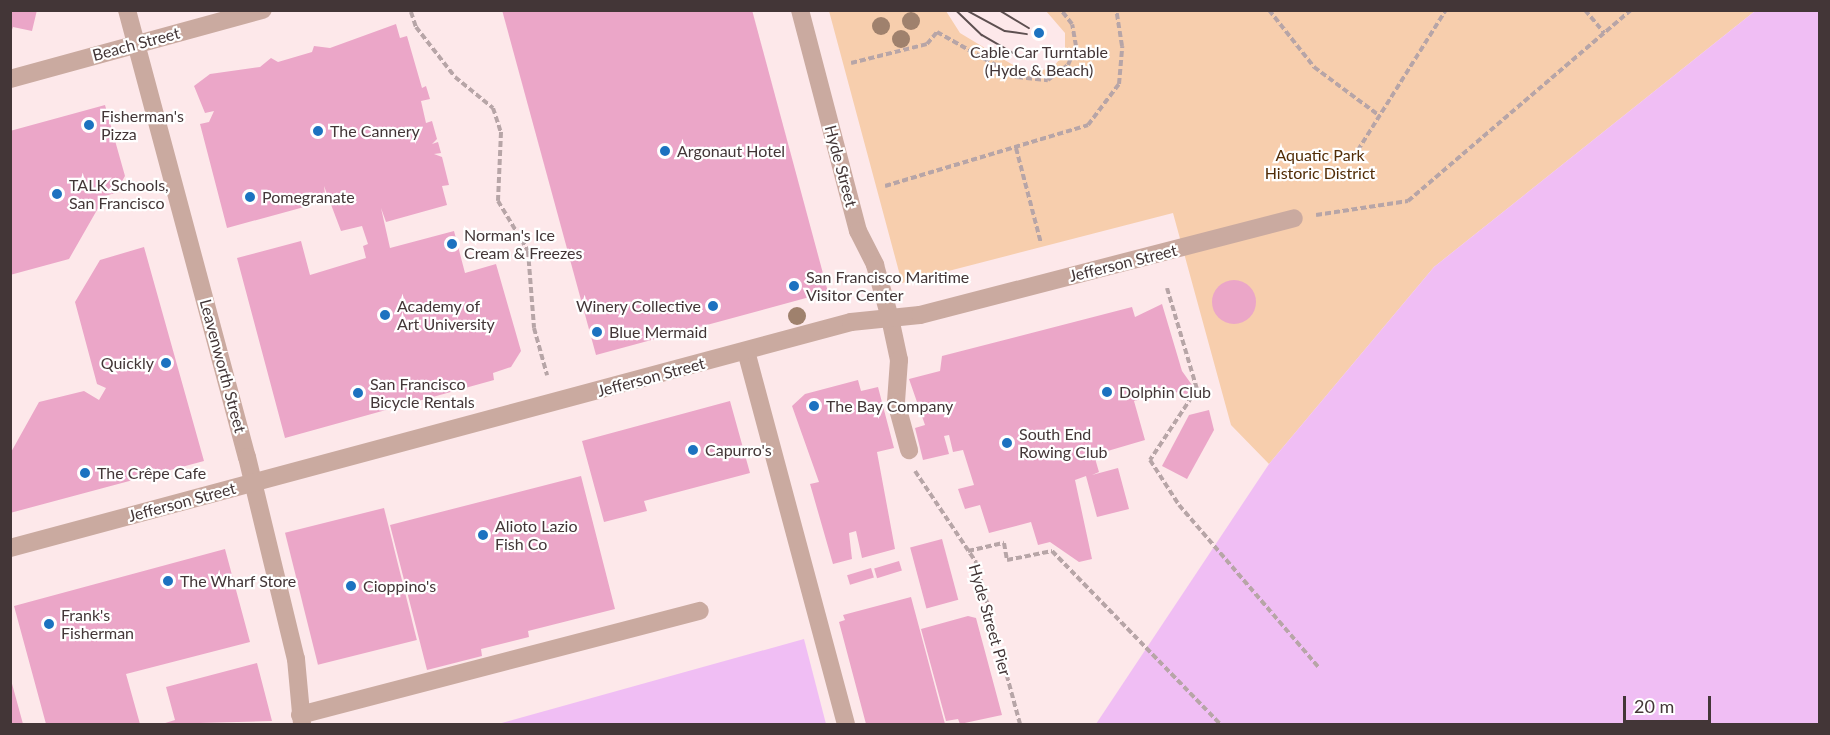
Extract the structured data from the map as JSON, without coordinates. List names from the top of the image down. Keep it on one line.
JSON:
{"streets":{"street":["Beach Street","Hyde Street","Jefferson Street","Leavenworth Street"],"path":["Hyde Street Pier"]},"crossings":[["Beach Street","Leavenworth Street"],["Hyde Street","Jefferson Street"],["Jefferson Street","Leavenworth Street"]],"parks":["Aquatic Park Historic District"],"places":["Cable Car Turntable (Hyde & Beach)","Fisherman's Pizza","The Cannery","Argonaut Hotel","TALK Schools, San Francisco","Pomegranate","Norman's Ice Cream & Freezes","San Francisco Maritime Visitor Center","Winery Collective","Academy of Art University","Blue Mermaid","Quickly","Dolphin Club","San Francisco Bicycle Rentals","The Bay Company","South End Rowing Club","Capurro's","The Crêpe Cafe","Alioto Lazio Fish Co","The Wharf Store","Cioppino's","Frank's Fisherman"],"scale_bar":"20 m"}
